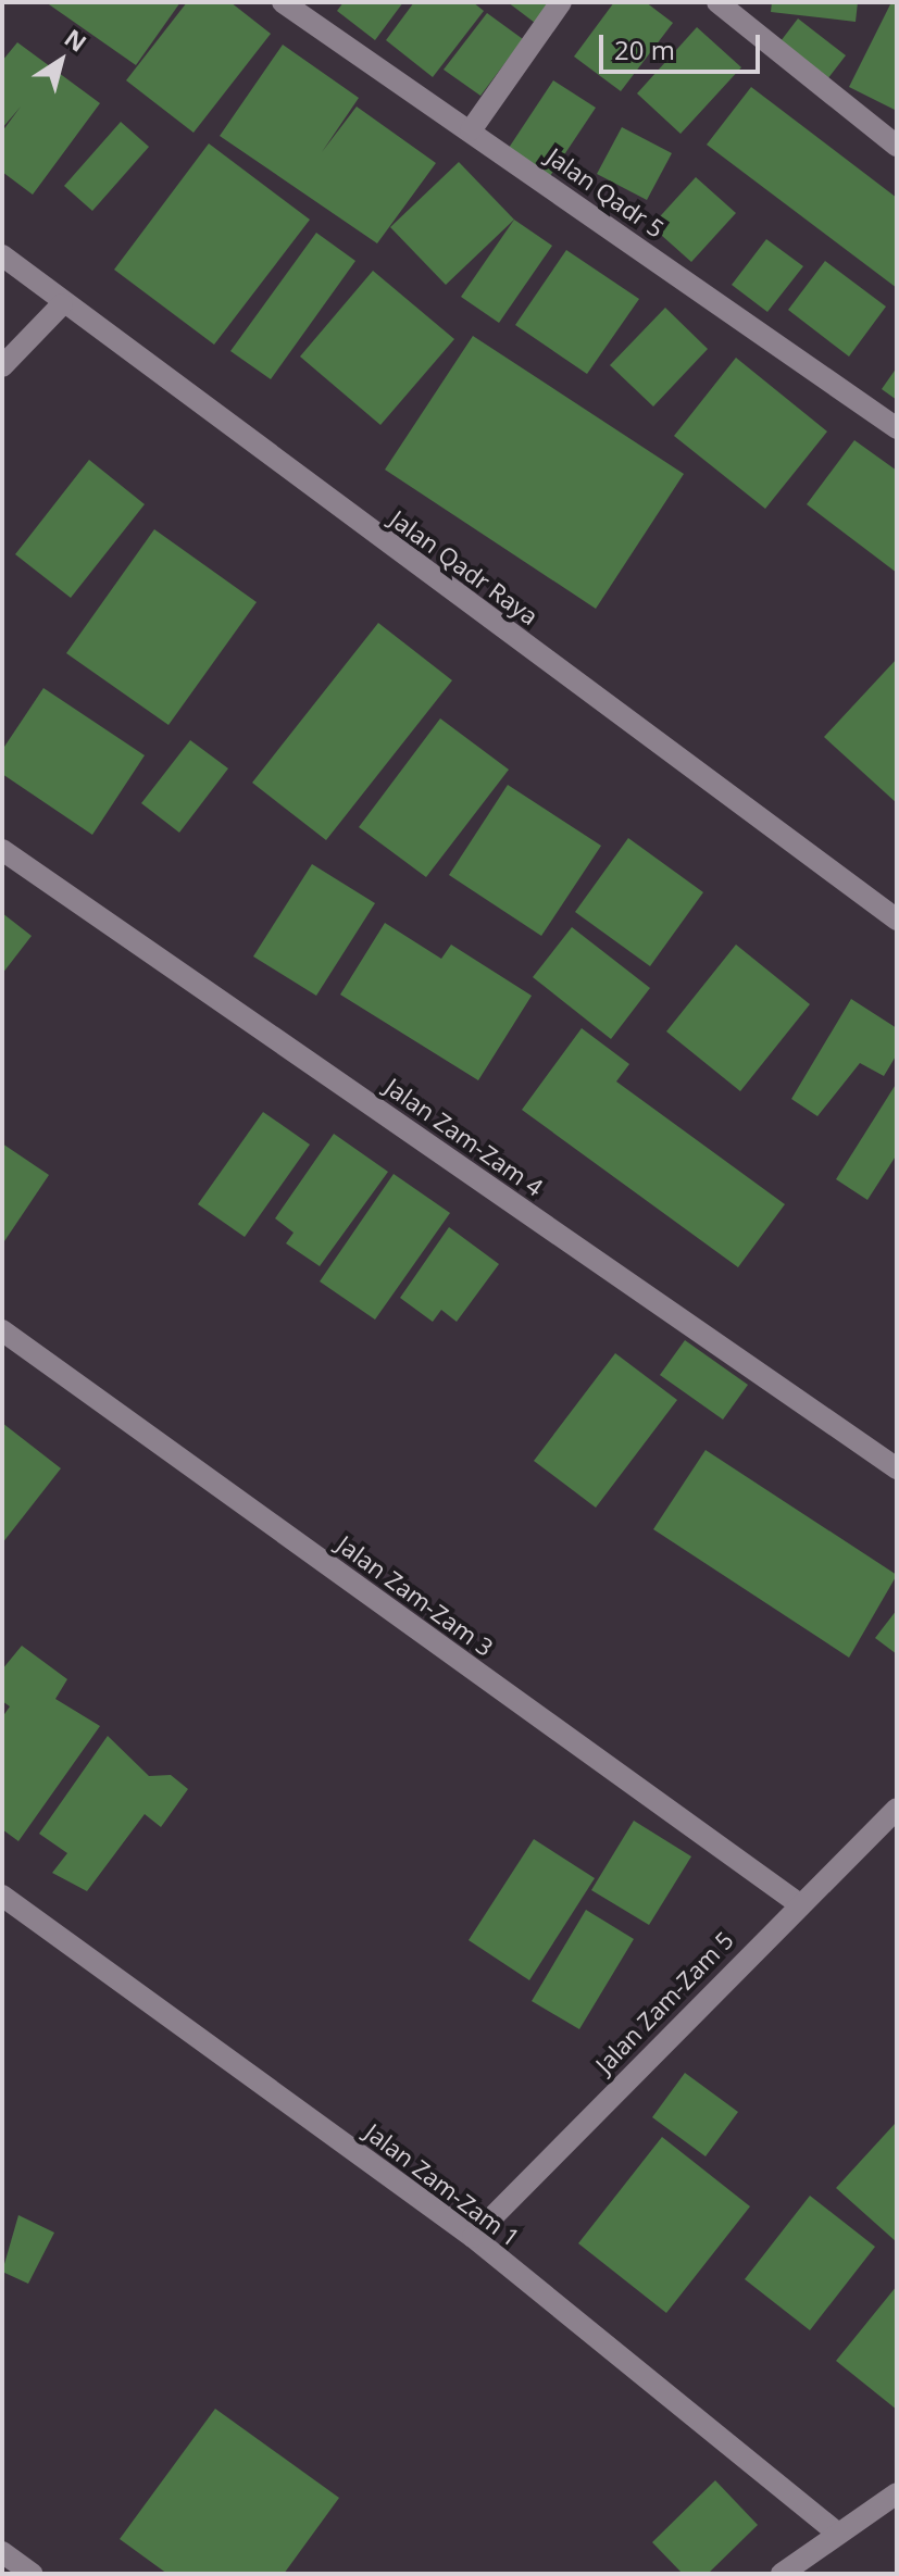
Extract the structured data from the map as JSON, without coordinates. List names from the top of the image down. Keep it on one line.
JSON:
{"streets":{"street":["Jalan Qadr 5","Jalan Qadr Raya","Jalan Zam-Zam 4","Jalan Zam-Zam 3","Jalan Zam-Zam 5","Jalan Zam-Zam 1"]},"crossings":[["Jalan Zam-Zam 3","Jalan Zam-Zam 5"],["Jalan Zam-Zam 5","Jalan Zam-Zam 1"]],"scale_bar":"20 m","north":"top right"}
